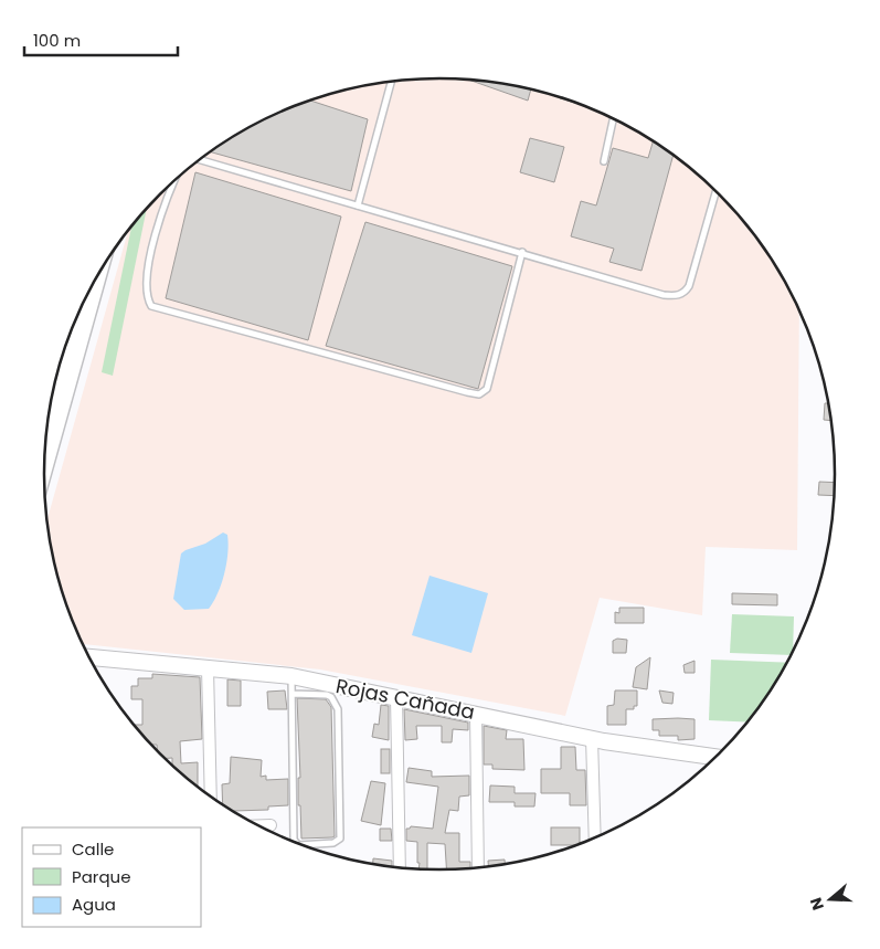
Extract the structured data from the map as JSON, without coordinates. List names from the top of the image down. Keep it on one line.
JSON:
{"streets":{"main road":["Rojas Cañada"]},"legend":["Calle","Parque","Agua"],"scale_bar":"100 m","north":"left"}
